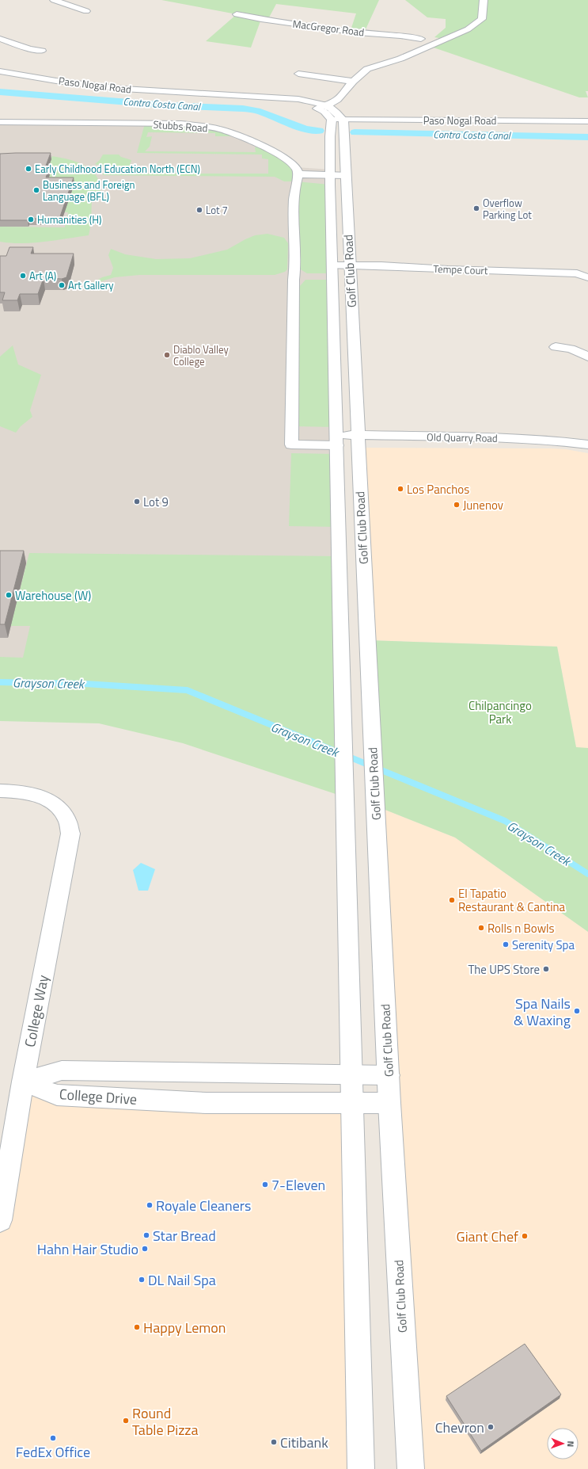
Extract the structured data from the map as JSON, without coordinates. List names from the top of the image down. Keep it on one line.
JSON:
{"streets":{"street":["MacGregor Road","Paso Nogal Road","Stubbs Road","Tempe Court","Golf Club Road","Old Quarry Road","College Way","College Drive"]},"crossings":[["Paso Nogal Road","Golf Club Road"],["Stubbs Road","Old Quarry Road"],["Tempe Court","Golf Club Road"],["Golf Club Road","Old Quarry Road"],["Golf Club Road","College Drive"],["College Way","College Drive"]],"water":["Contra Costa Canal","Grayson Creek"],"parks":["Chilpancingo Park"],"places":["Early Childhood Education North (ECN)","Business and Foreign Language (BFL)","Overflow Parking Lot","Lot 7","Humanities (H)","Art (A)","Art Gallery","Diablo Valley College","Los Panchos","Lot 9","Junenov","Warehouse (W)","El Tapatio Restaurant & Cantina","Rolls n Bowls","Serenity Spa","The UPS Store","Spa Nails & Waxing","7-Eleven","Royale Cleaners","Star Bread","Giant Chef","Hahn Hair Studio","DL Nail Spa","Happy Lemon","Round Table Pizza","Chevron","FedEx Office","Citibank"],"north":"right"}
